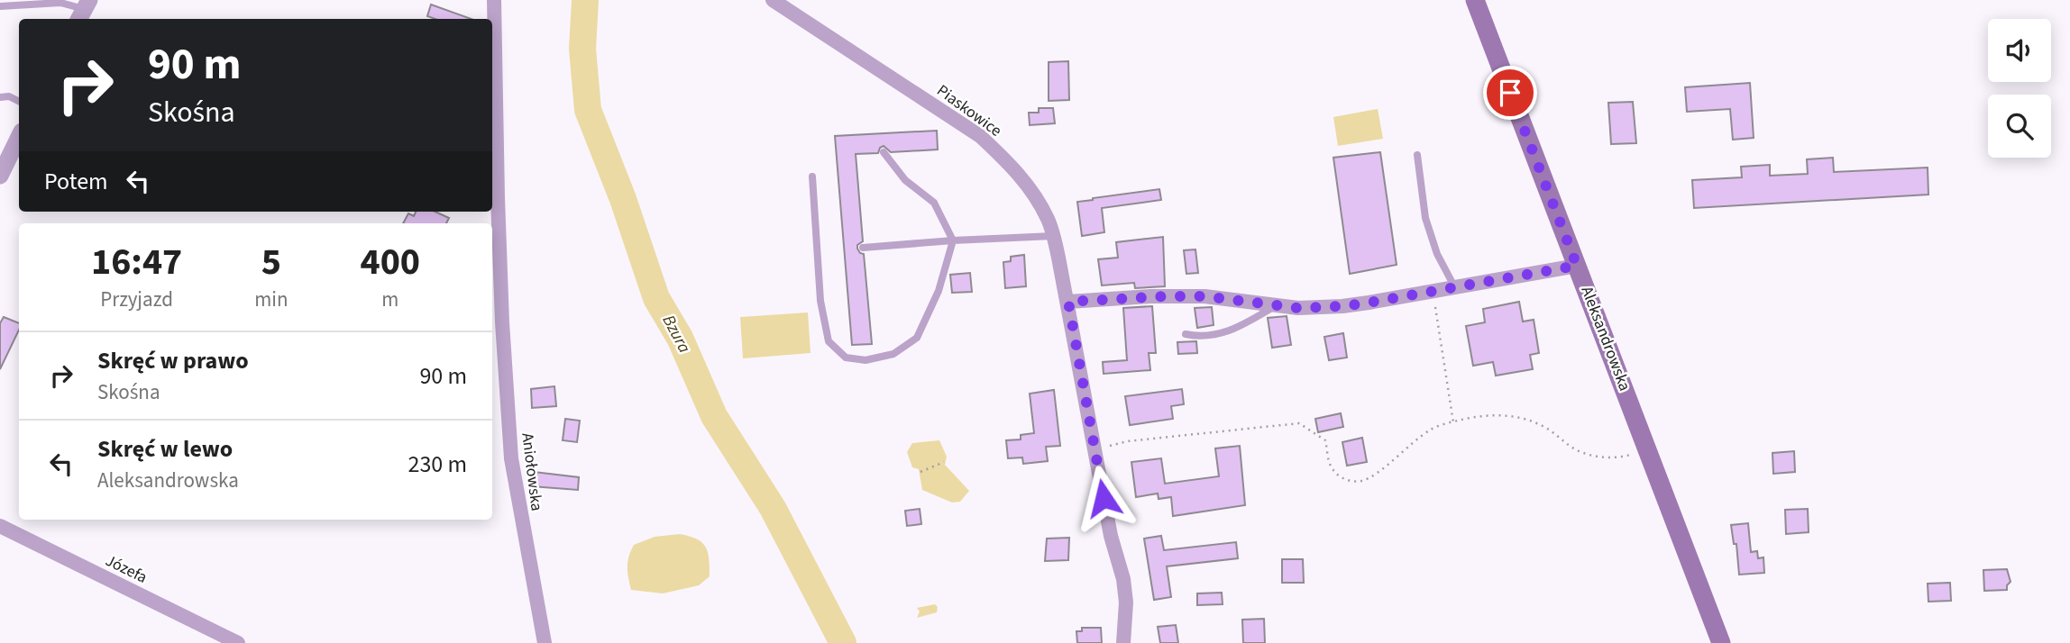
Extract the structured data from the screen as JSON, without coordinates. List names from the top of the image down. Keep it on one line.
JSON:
{"streets":{"main road":["Aleksandrowska"],"street":["Piaskowice","Aniołowska","Józefa"]},"water":["Bzura"],"page":{"turn":["90 m","Skośna"],"then":"Potem","eta":["16:47","Przyjazd","5","min","400","m"],"list":[{"name":"Skręć w prawo","note":"Skośna","value":"90 m"},{"name":"Skręć w lewo","note":"Aleksandrowska","value":"230 m"}]}}
